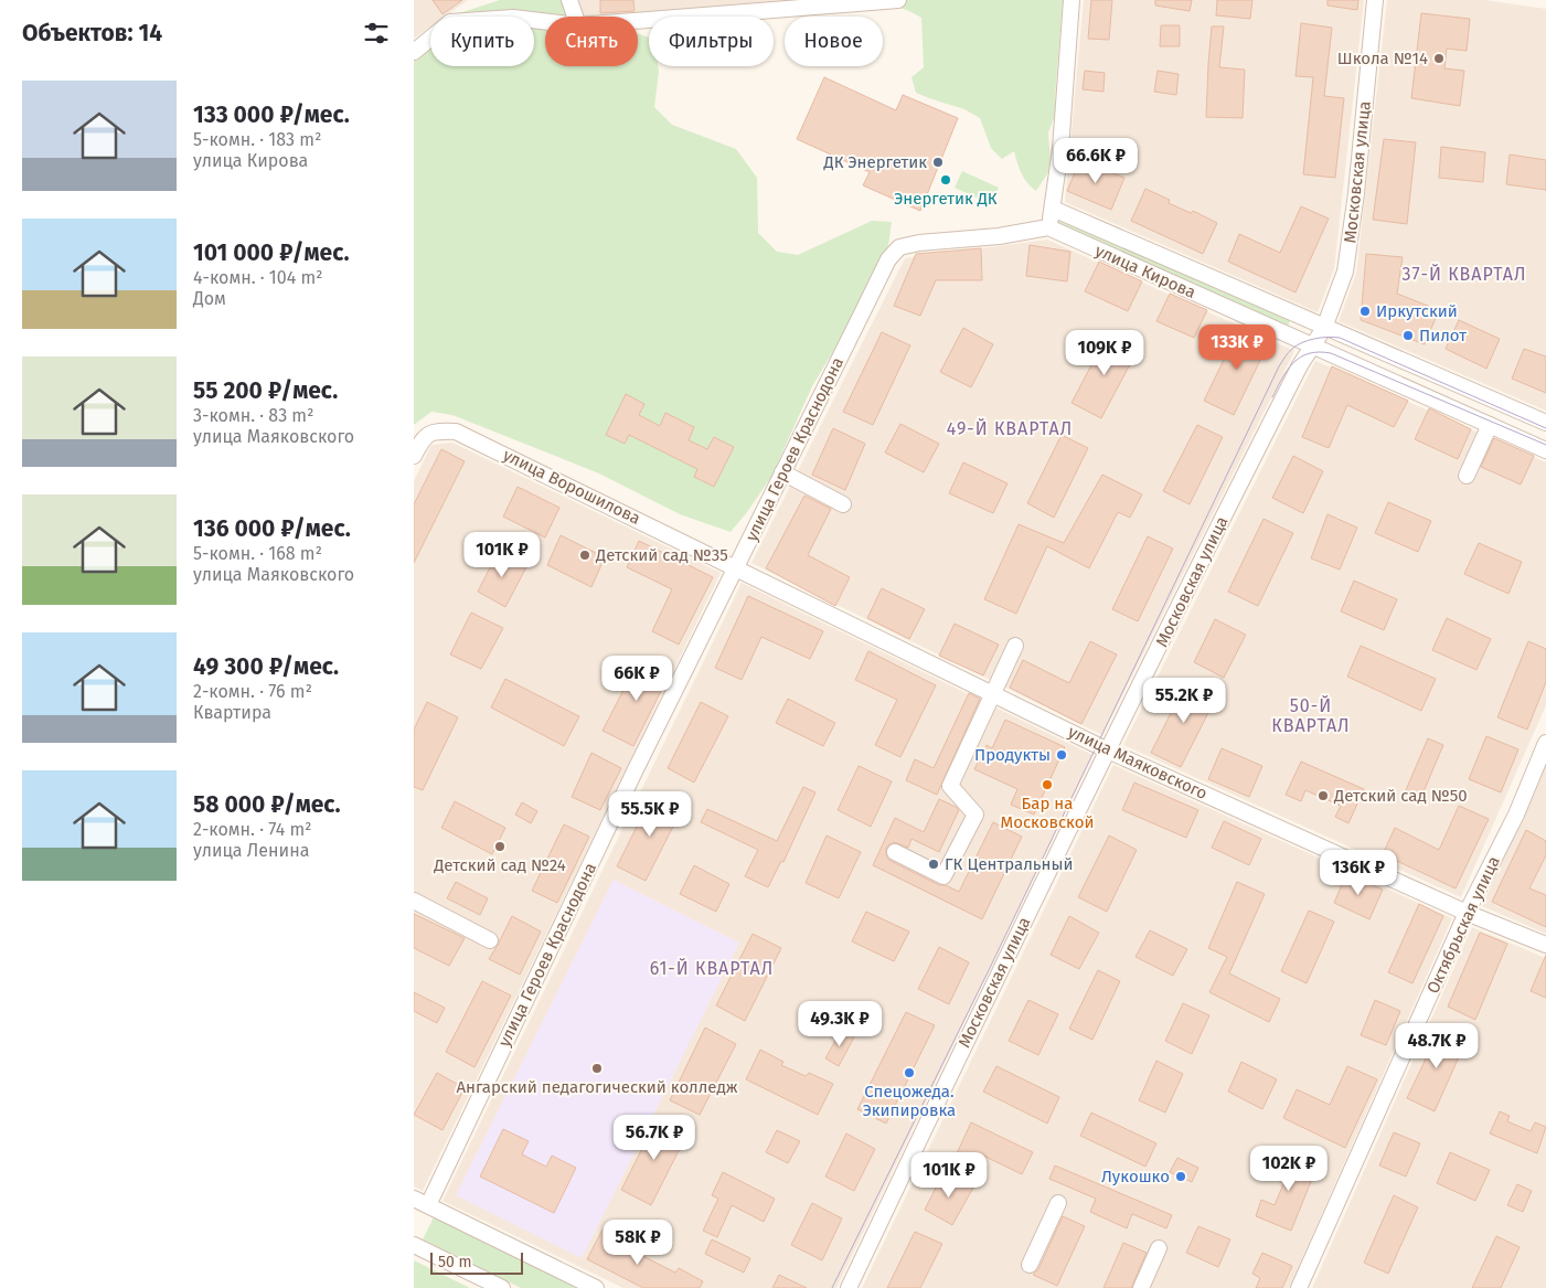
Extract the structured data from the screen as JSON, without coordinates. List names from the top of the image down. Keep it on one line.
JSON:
{"streets":{"street":["Московская улица","улица Кирова","улица Героев Краснодона","улица Ворошилова","улица Маяковского","Октябрьская улица"]},"crossings":[["Московская улица","улица Кирова"],["Московская улица","улица Маяковского"],["улица Кирова","улица Героев Краснодона"],["улица Героев Краснодона","улица Ворошилова"],["улица Героев Краснодона","улица Маяковского"],["улица Ворошилова","улица Маяковского"],["улица Маяковского","Октябрьская улица"]],"districts":["37-Й КВАРТАЛ","49-Й КВАРТАЛ","50-Й КВАРТАЛ","61-Й КВАРТАЛ"],"places":["Школа №14","ДК Энергетик","Энергетик ДК","Иркутский","Пилот","Детский сад №35","Продукты","Бар на Московской","Детский сад №50","Детский сад №24","ГК Центральный","Ангарский педагогический колледж","Спецожеда. Экипировка","Лукошко"],"scale_bar":"50 m","page":{"heading":"Объектов: 14","chip":["Купить","Снять","Фильтры","Новое"],"list":[{"name":"133 000 ₽/мес.","note":"5-комн. · 183 m² · улица Кирова"},{"name":"101 000 ₽/мес.","note":"4-комн. · 104 m² · Дом"},{"name":"55 200 ₽/мес.","note":"3-комн. · 83 m² · улица Маяковского"},{"name":"136 000 ₽/мес.","note":"5-комн. · 168 m² · улица Маяковского"},{"name":"49 300 ₽/мес.","note":"2-комн. · 76 m² · Квартира"},{"name":"58 000 ₽/мес.","note":"2-комн. · 74 m² · улица Ленина"}],"price":["66.6K ₽","133K ₽","109K ₽","101K ₽","66K ₽","55.2K ₽","55.5K ₽","136K ₽","49.3K ₽","48.7K ₽","56.7K ₽","102K ₽","101K ₽","58K ₽"],"scale":"50 m"}}
